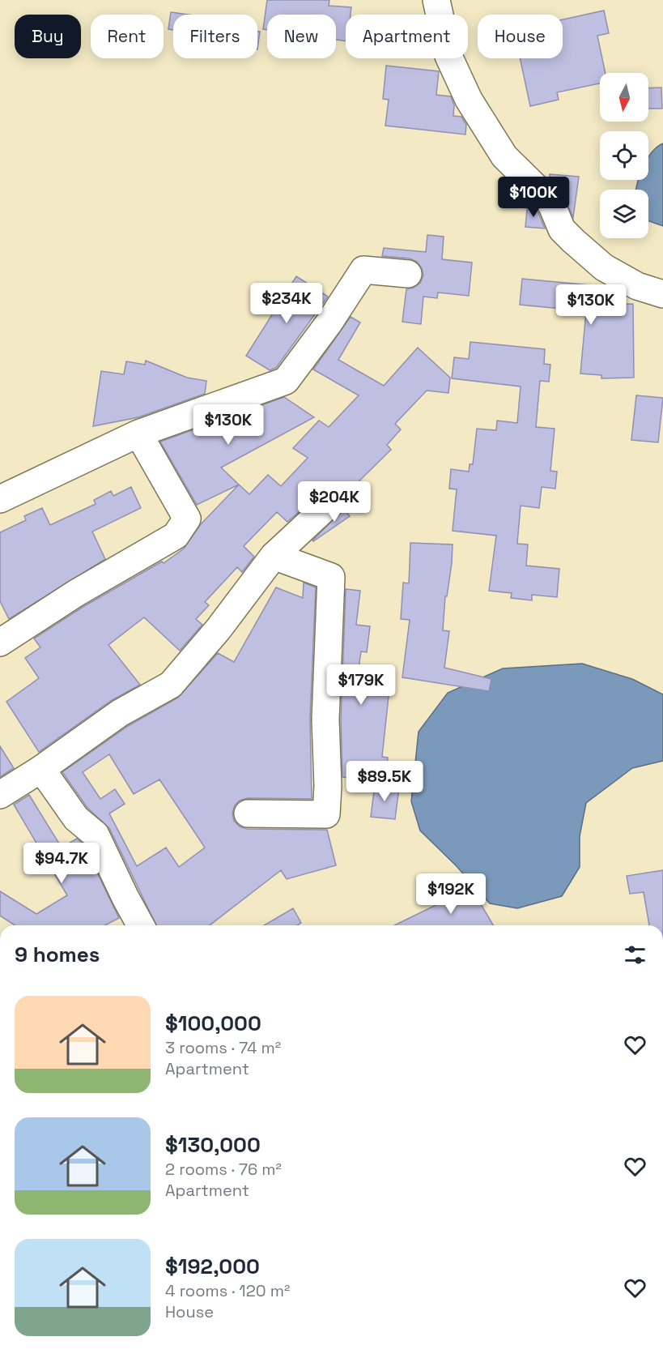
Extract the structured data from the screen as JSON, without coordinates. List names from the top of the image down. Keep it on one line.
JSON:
{"north":"bottom","page":{"chip":["Buy","Rent","Filters","New","Apartment","House"],"price":["$100K","$234K","$130K","$130K","$204K","$179K","$89.5K","$94.7K","$192K"],"heading":"9 homes","list":[{"name":"$100,000","note":"3 rooms · 74 m² · Apartment"},{"name":"$130,000","note":"2 rooms · 76 m² · Apartment"},{"name":"$192,000","note":"4 rooms · 120 m² · House"}]}}
